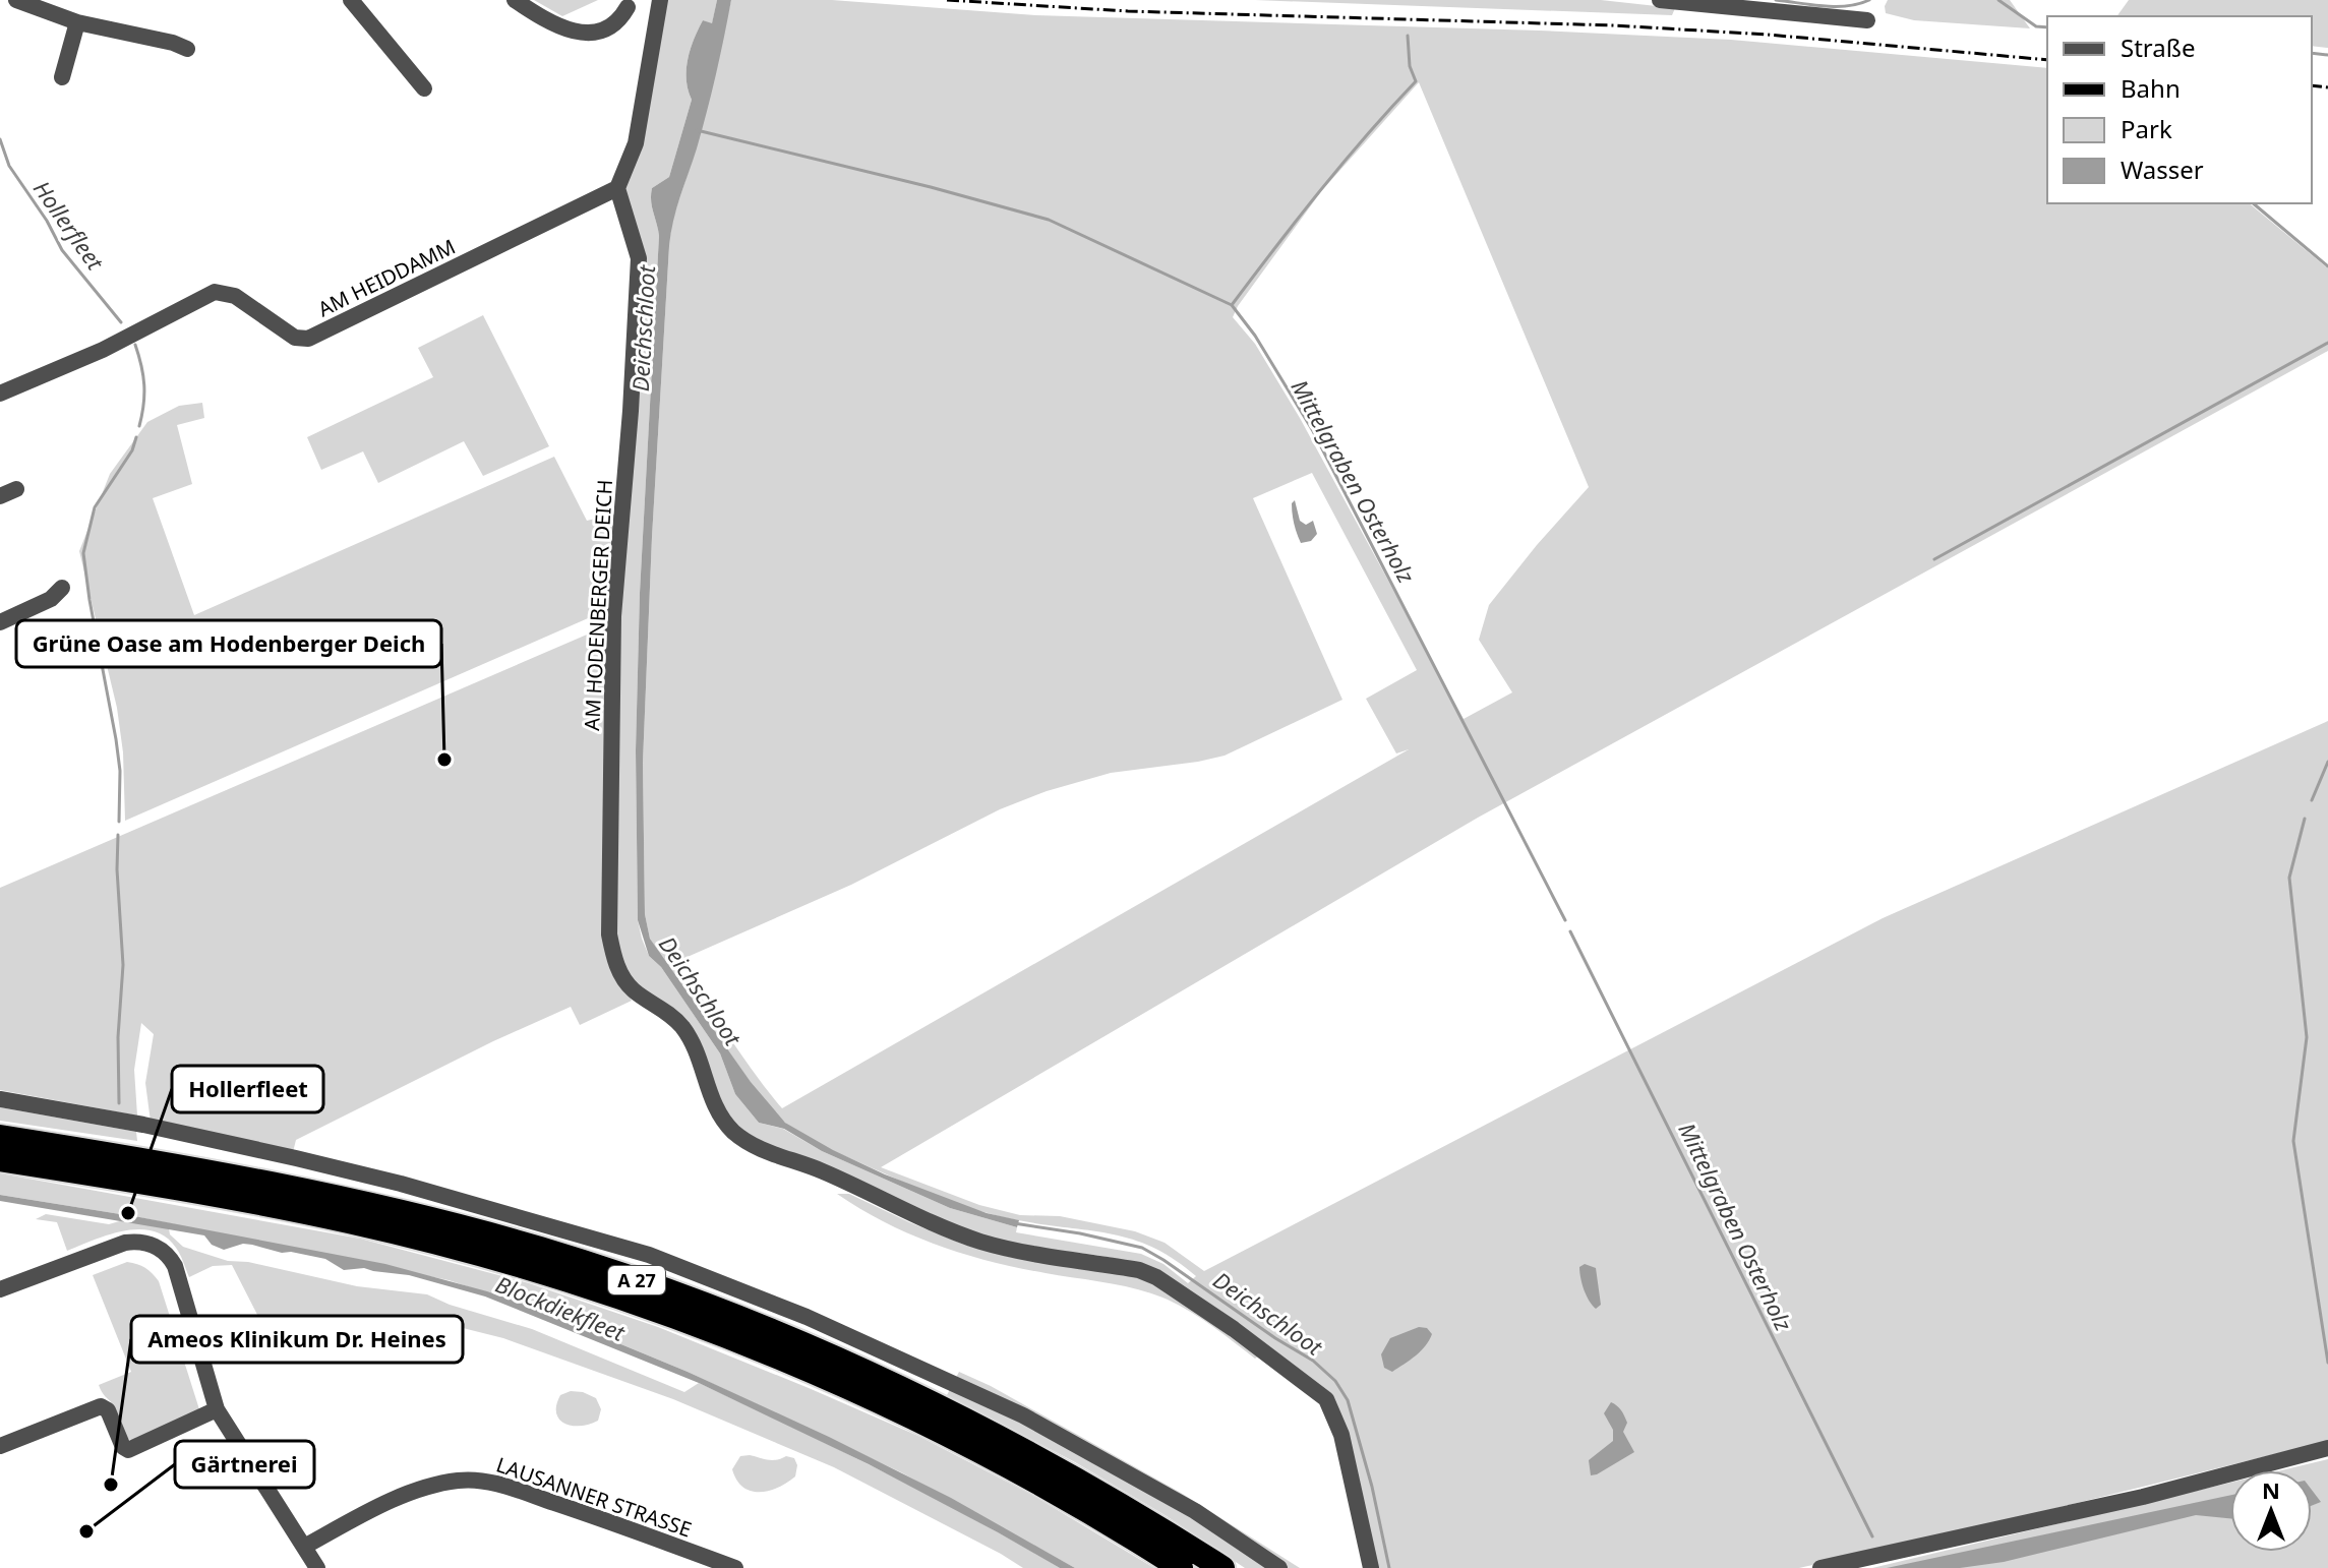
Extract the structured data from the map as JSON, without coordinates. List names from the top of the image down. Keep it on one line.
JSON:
{"streets":{"highway":["A 27"],"street":["AM HEIDDAMM","AM HODENBERGER DEICH","LAUSANNER STRASSE"]},"crossings":[["AM HEIDDAMM","AM HODENBERGER DEICH"]],"water":["Hollerfleet","Deichschloot","Mittelgraben Osterholz","Blockdiekfleet"],"places":["Grüne Oase am Hodenberger Deich","Hollerfleet","Ameos Klinikum Dr. Heines","Gärtnerei"],"legend":["Straße","Bahn","Park","Wasser"],"north":"top"}
